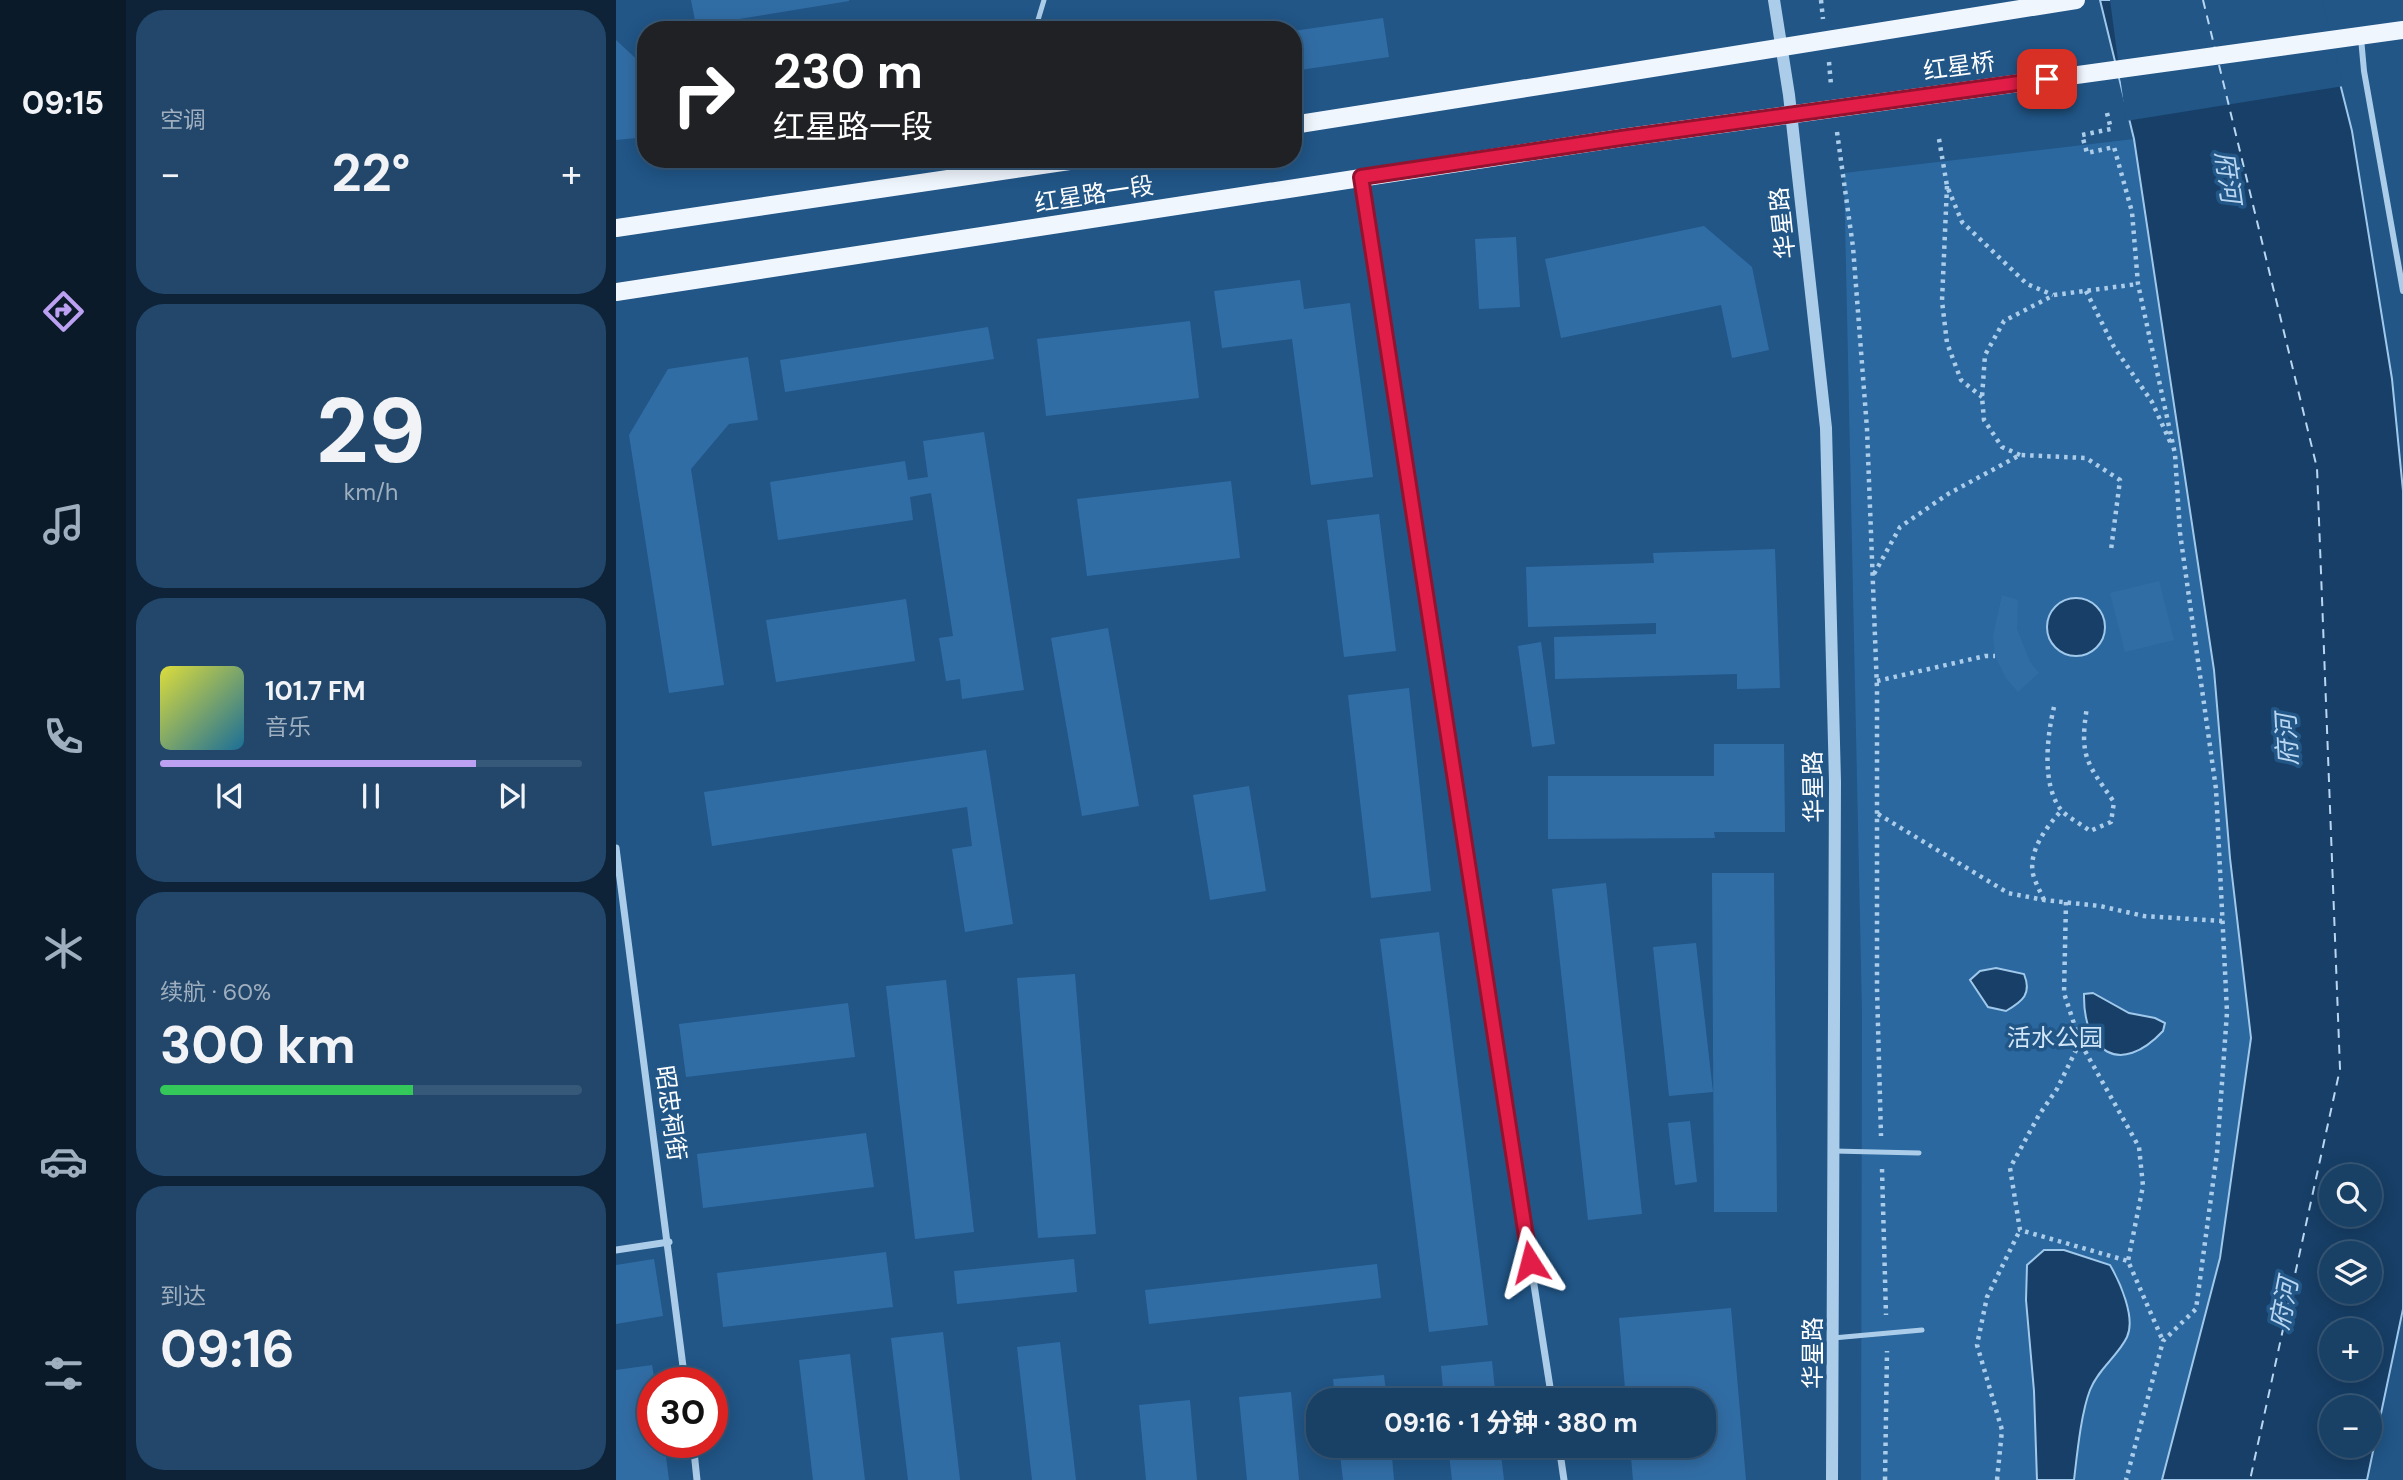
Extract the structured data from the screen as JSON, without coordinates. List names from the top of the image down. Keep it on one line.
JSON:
{"streets":{"main road":["红星桥","红星路一段"],"street":["华星路","昭忠祠街"]},"crossings":[["红星桥","红星路一段"]],"water":["府河"],"parks":["活水公园"],"page":{"tabs":"09:15","tile":["空调",["29","km/h"],["续航 · 60%","300 km"],["到达","09:16"]],"turn":["230 m","红星路一段"],"heat":["−","22°","+"],"song":["101.7 FM","音乐"],"map_buttons":["+","−"],"limit":"30","trip":"09:16 · 1 分钟 · 380 m"}}
